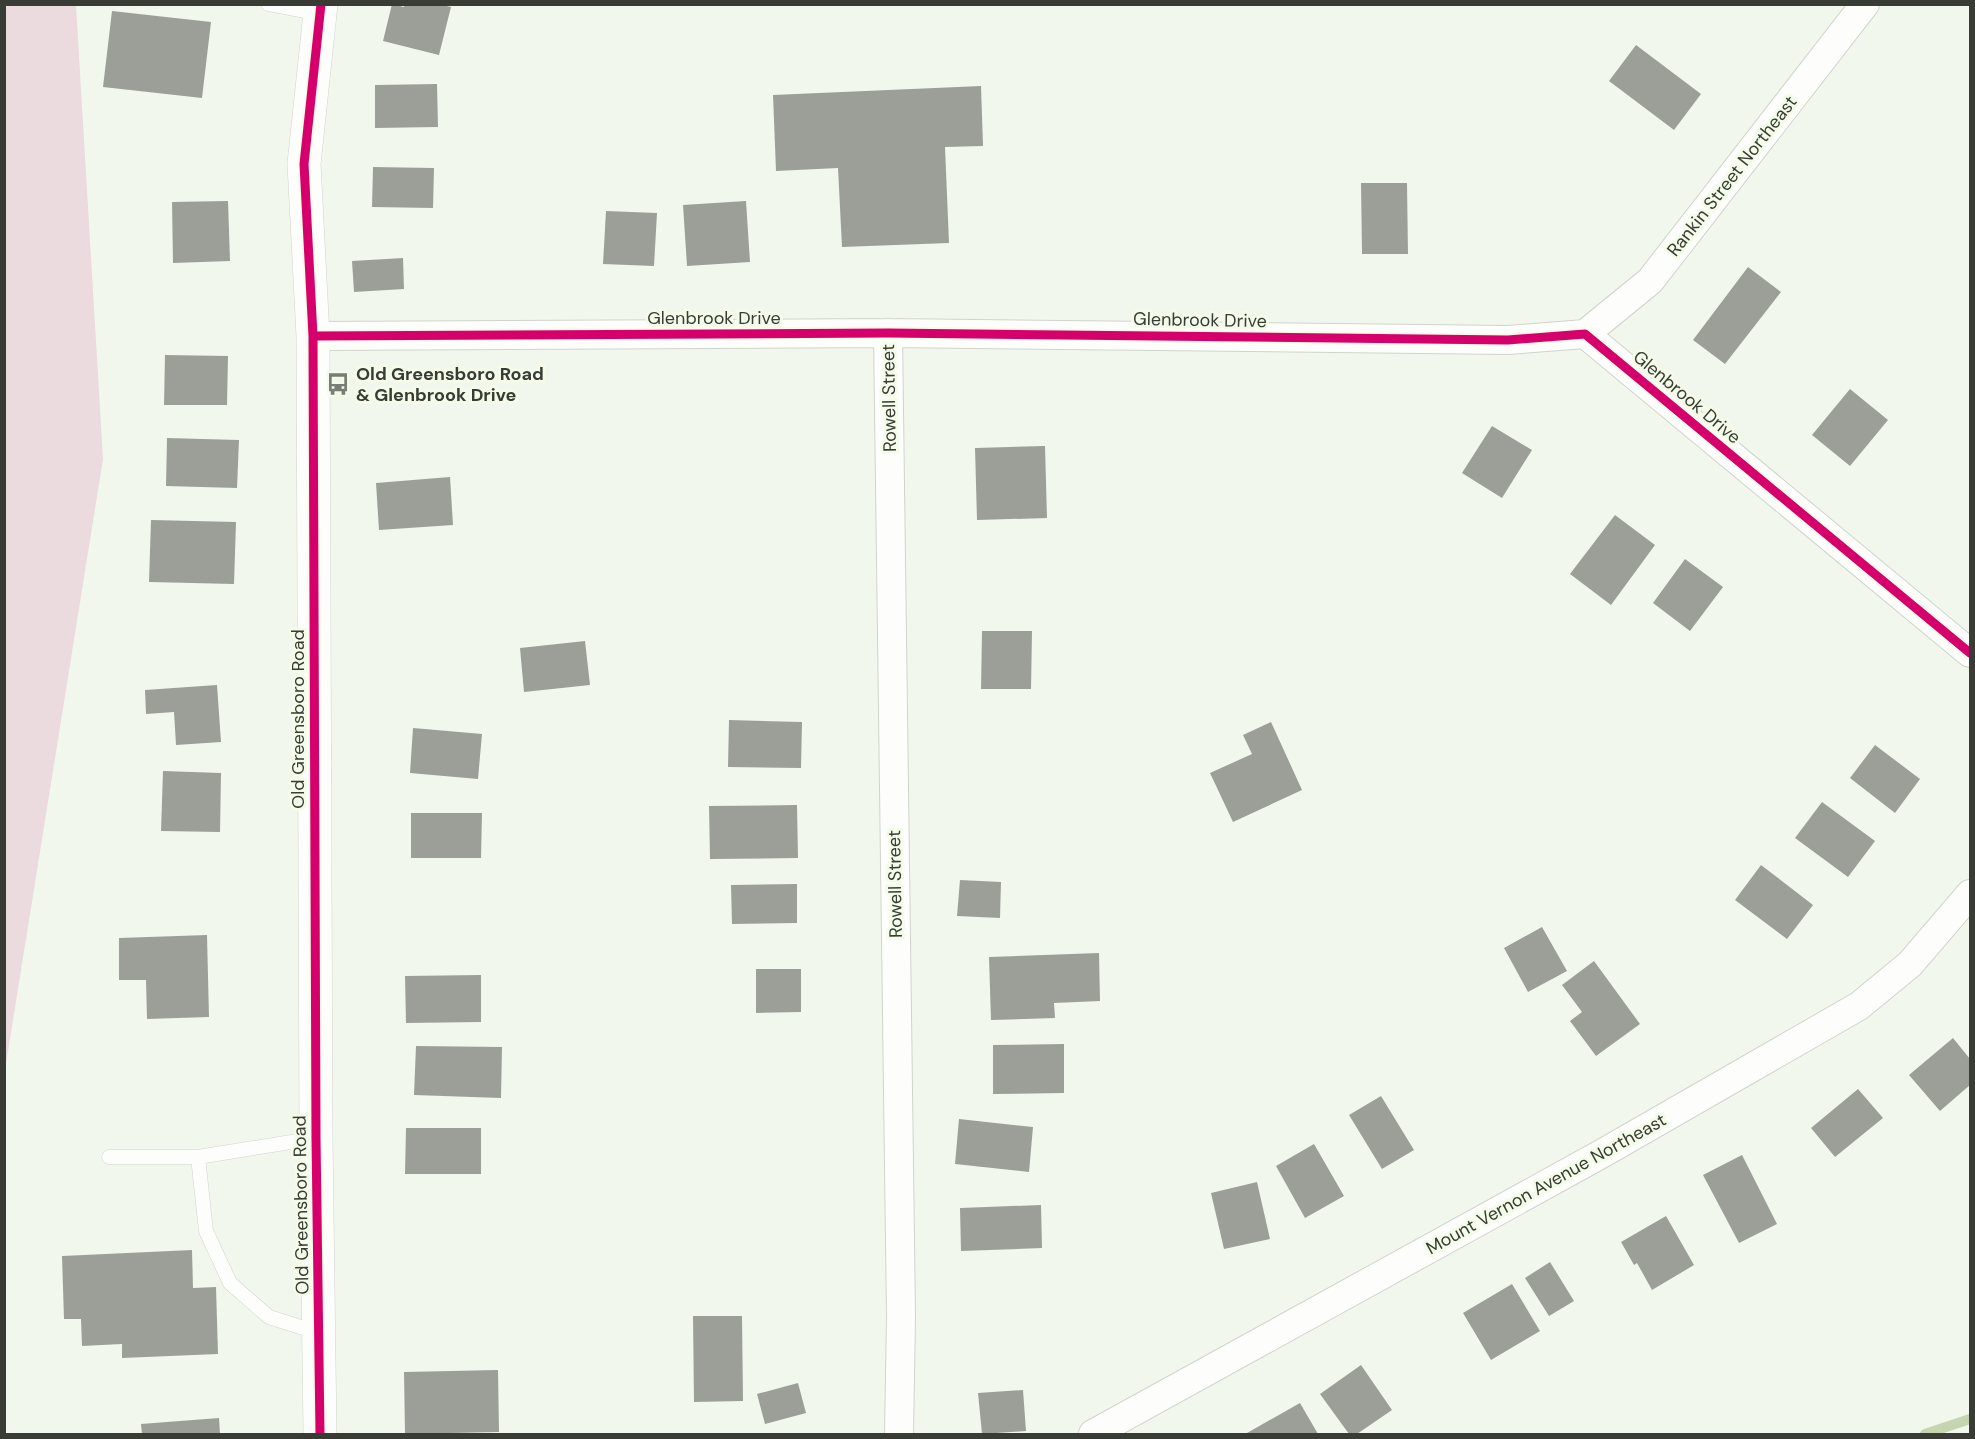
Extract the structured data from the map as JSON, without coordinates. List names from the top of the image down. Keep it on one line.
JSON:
{"streets":{"street":["Rankin Street Northeast","Glenbrook Drive","Rowell Street","Old Greensboro Road","Mount Vernon Avenue Northeast"]},"crossings":[["Rankin Street Northeast","Glenbrook Drive"],["Glenbrook Drive","Rowell Street"],["Glenbrook Drive","Old Greensboro Road"]],"places":{"bus stop":["Old Greensboro Road & Glenbrook Drive"]}}
